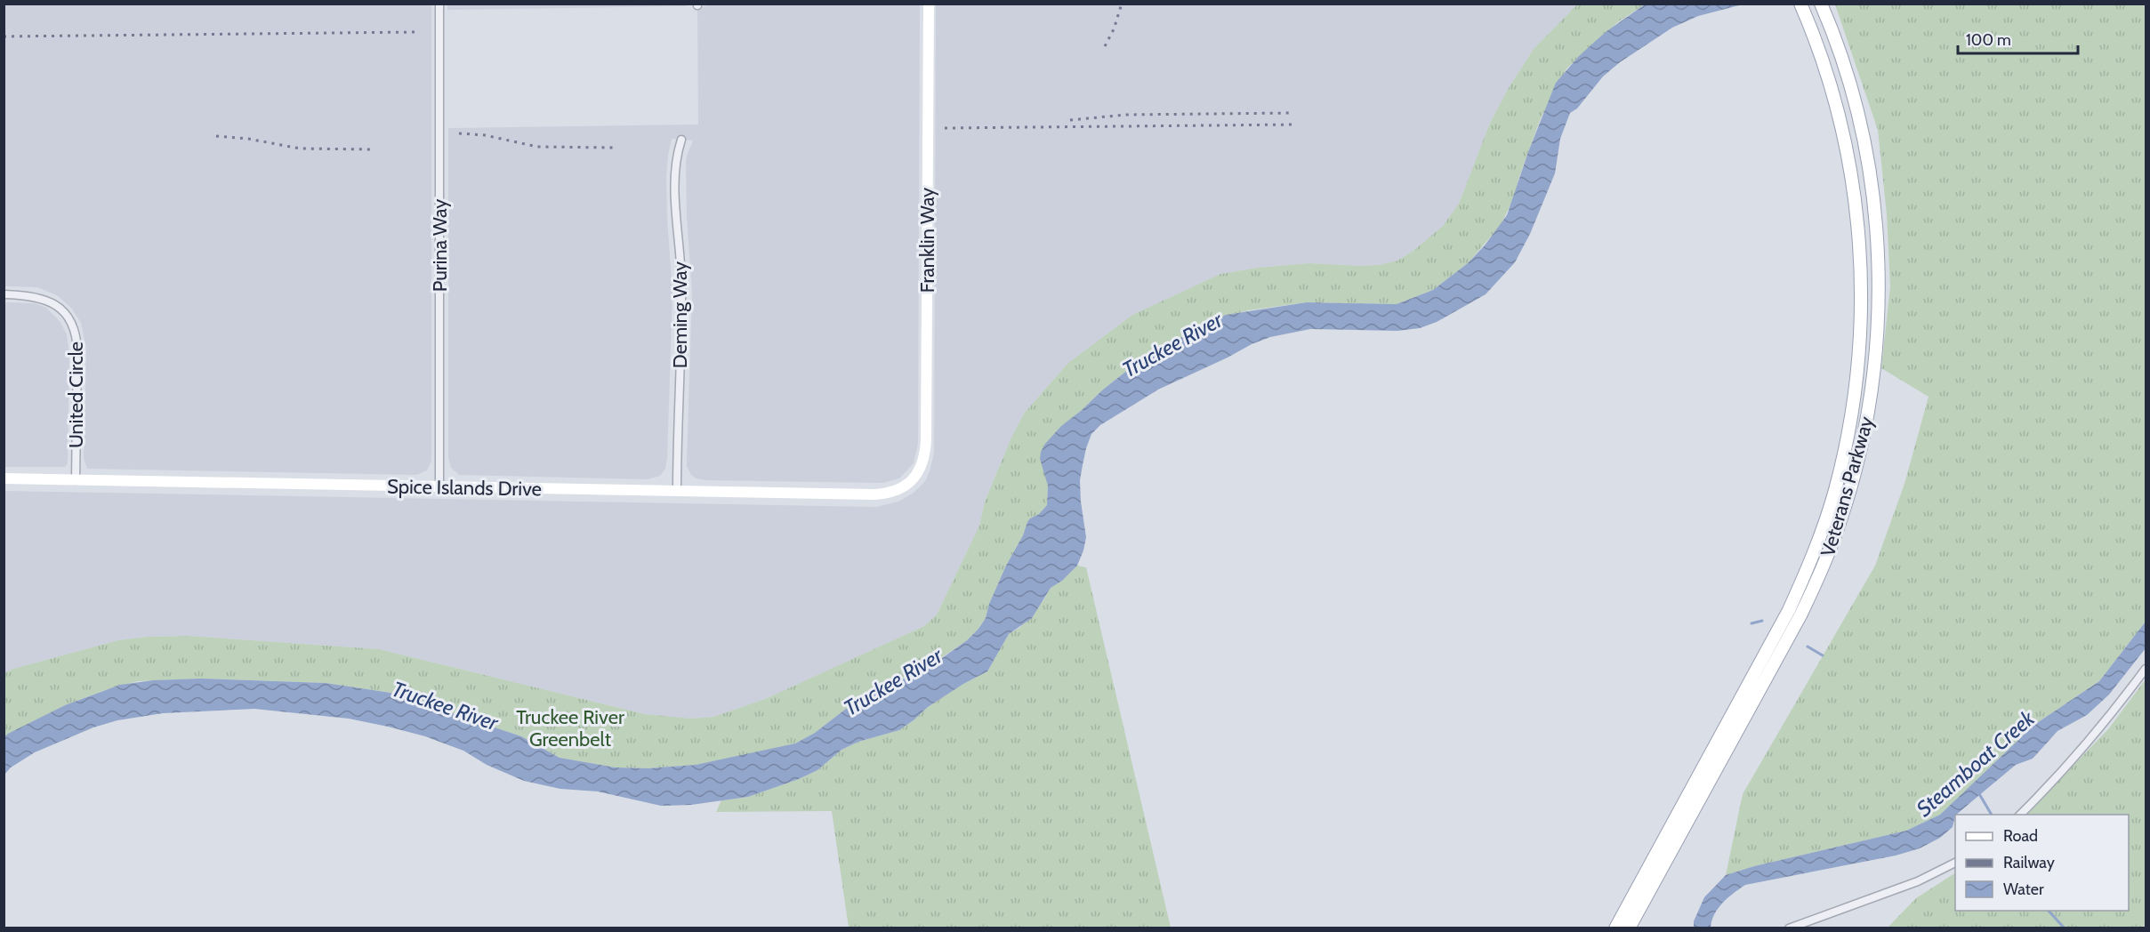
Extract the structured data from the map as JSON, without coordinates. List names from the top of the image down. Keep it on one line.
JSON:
{"streets":{"main road":["Veterans Parkway"],"street":["Franklin Way","Purina Way","Deming Way","United Circle","Spice Islands Drive"]},"crossings":[["Franklin Way","Spice Islands Drive"],["Purina Way","Spice Islands Drive"],["Deming Way","Spice Islands Drive"],["United Circle","Spice Islands Drive"]],"water":["Truckee River","Steamboat Creek"],"parks":["Truckee River Greenbelt"],"legend":["Road","Railway","Water"],"scale_bar":"100 m"}
